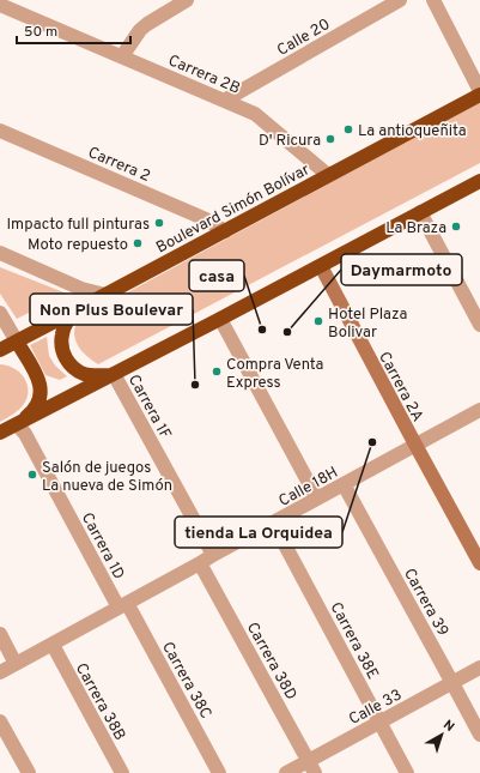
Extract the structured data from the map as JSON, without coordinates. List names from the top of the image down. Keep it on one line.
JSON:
{"streets":{"highway":["Boulevard Simón Bolívar"],"street":["Calle 20","Carrera 2B","Carrera 2","Carrera 2A","Carrera 1F","Calle 18H","Carrera 1D","Carrera 39","Carrera 38E","Carrera 38D","Carrera 38C","Carrera 38B","Calle 33"]},"crossings":[["Calle 20","Carrera 2B"],["Carrera 2B","Boulevard Simón Bolívar"],["Carrera 2","Boulevard Simón Bolívar"],["Carrera 2A","Calle 18H"],["Carrera 1F","Calle 18H"],["Calle 18H","Carrera 1D"],["Calle 18H","Carrera 39"],["Calle 18H","Carrera 38E"],["Calle 18H","Carrera 38D"],["Calle 18H","Carrera 38C"],["Calle 18H","Carrera 38B"],["Carrera 1D","Carrera 38C"],["Carrera 39","Calle 33"],["Carrera 38E","Calle 33"],["Carrera 38D","Calle 33"]],"places":["La antioqueñita","D' Ricura","Impacto full pinturas","La Braza","Moto repuesto","Hotel Plaza Bolivar","casa","Daymarmoto","Compra Venta Express","Non Plus Boulevar","tienda La Orquidea","Salón de juegos La nueva de Simón"],"scale_bar":"50 m","north":"top right"}
